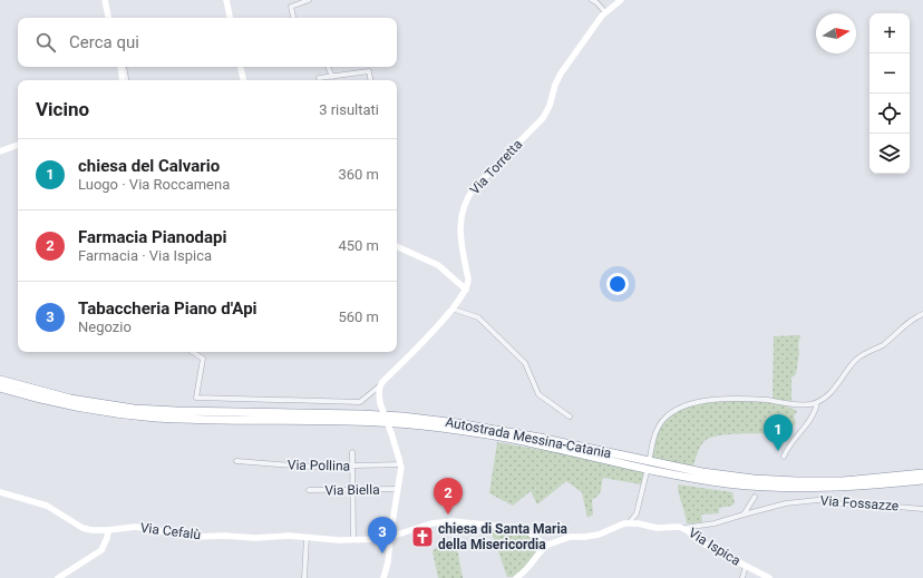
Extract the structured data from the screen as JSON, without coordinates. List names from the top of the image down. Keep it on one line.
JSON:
{"streets":{"highway":["Autostrada Messina-Catania"],"street":["Via Torretta","Via Pollina","Via Biella","Via Fossazze","Via Cefalù","Via Ispica"]},"crossings":[["Via Fossazze","Via Ispica"]],"places":{"church":["chiesa di Santa Maria della Misericordia"]},"north":"right","page":{"map_buttons":["+","−"],"search":"Cerca qui","heading":["Vicino","3 risultati"],"list":[{"mark":"1","name":"chiesa del Calvario","note":"Luogo · Via Roccamena","value":"360 m"},{"mark":"2","name":"Farmacia Pianodapi","note":"Farmacia · Via Ispica","value":"450 m"},{"mark":"3","name":"Tabaccheria Piano d'Api","note":"Negozio","value":"560 m"}],"pins":["1","2","3"]}}
